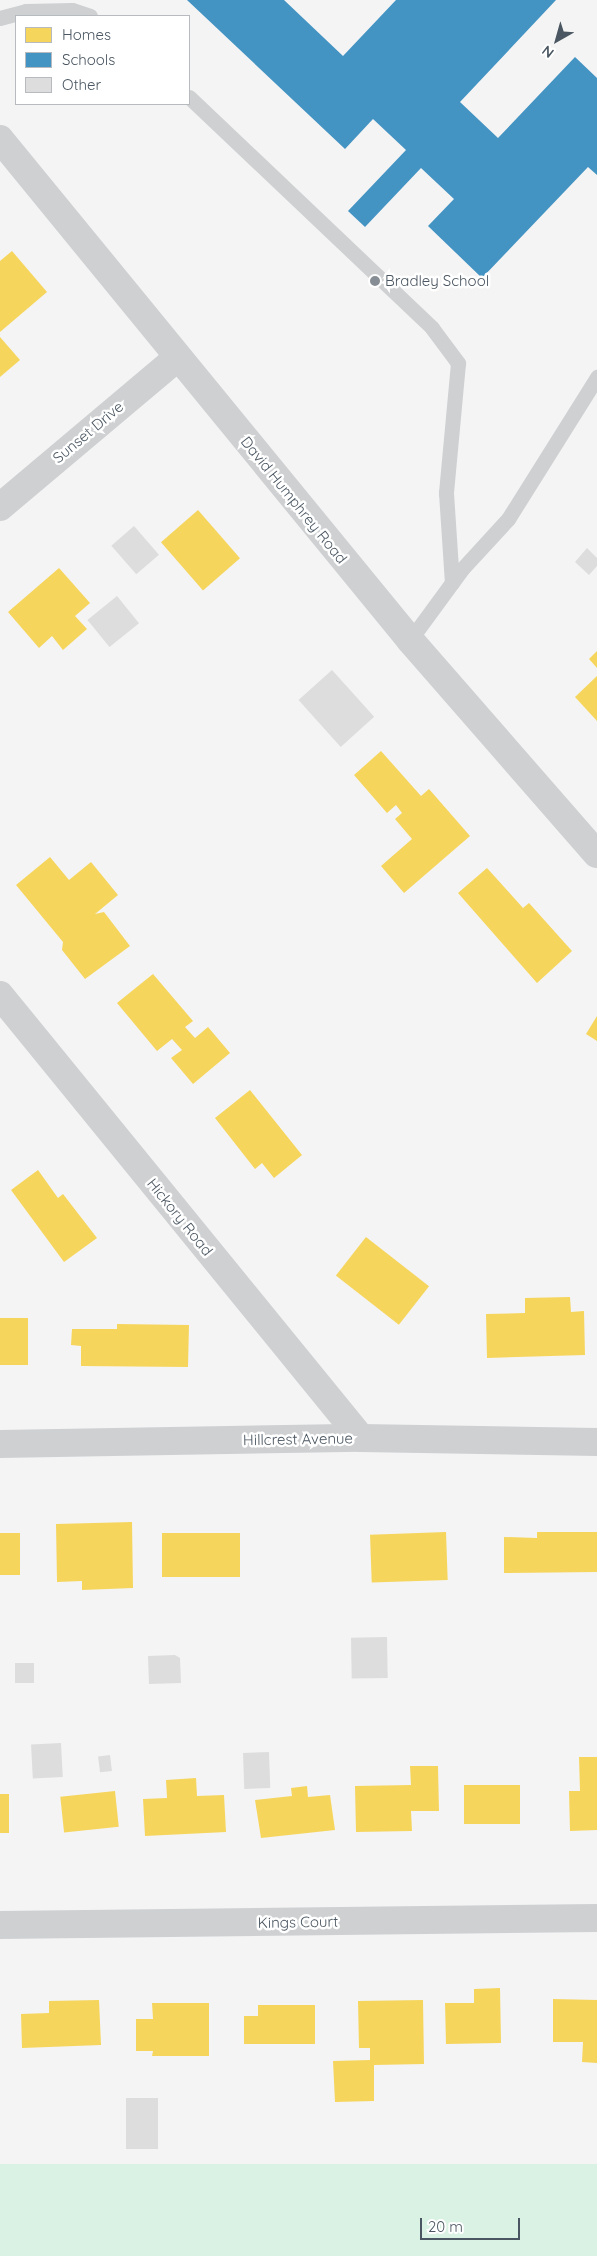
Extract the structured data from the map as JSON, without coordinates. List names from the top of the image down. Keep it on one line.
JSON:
{"streets":{"street":["Sunset Drive","David Humphrey Road","Hickory Road","Hillcrest Avenue","Kings Court"]},"crossings":[["Sunset Drive","David Humphrey Road"],["Hickory Road","Hillcrest Avenue"]],"places":["Bradley School"],"legend":["Homes","Schools","Other"],"scale_bar":"20 m","north":"bottom left"}
